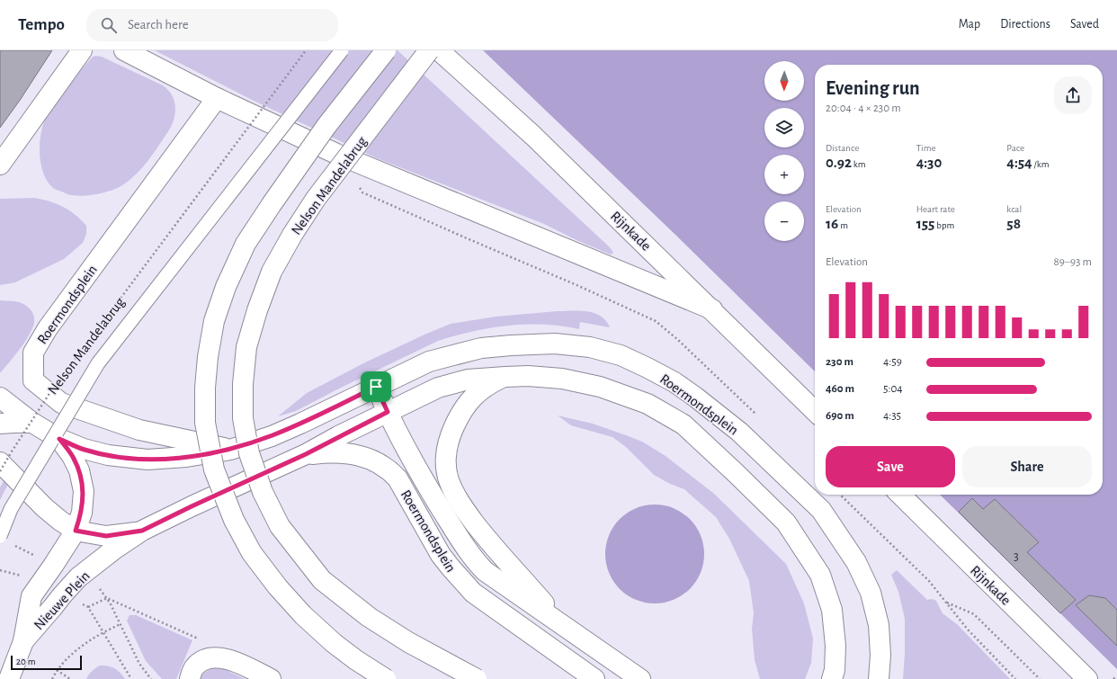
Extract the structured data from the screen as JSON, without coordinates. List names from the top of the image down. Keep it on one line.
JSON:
{"streets":{"main road":["Nelson Mandelabrug","Rijnkade","Roermondsplein","Nieuwe Plein"]},"crossings":[["Roermondsplein","Nieuwe Plein"]],"house_numbers":["3"],"scale_bar":"20 m","north":"bottom","page":{"header":"Tempo","search":"Search here","nav":["Map","Directions","Saved"],"map_buttons":["+","−"],"heading":["Evening run","20:04 · 4 × 230 m"],"stats":[["Distance","0.92 km"],["Time","4:30"],["Pace","4:54 /km"],["Elevation","16 m"],["Heart rate","155 bpm"],["kcal","58"]],"chart":["Elevation","89–93 m"],"list":[{"name":"230 m","note":"4:59"},{"name":"460 m","note":"5:04"},{"name":"690 m","note":"4:35"}],"buttons":["Save","Share"],"scale":"20 m"}}
